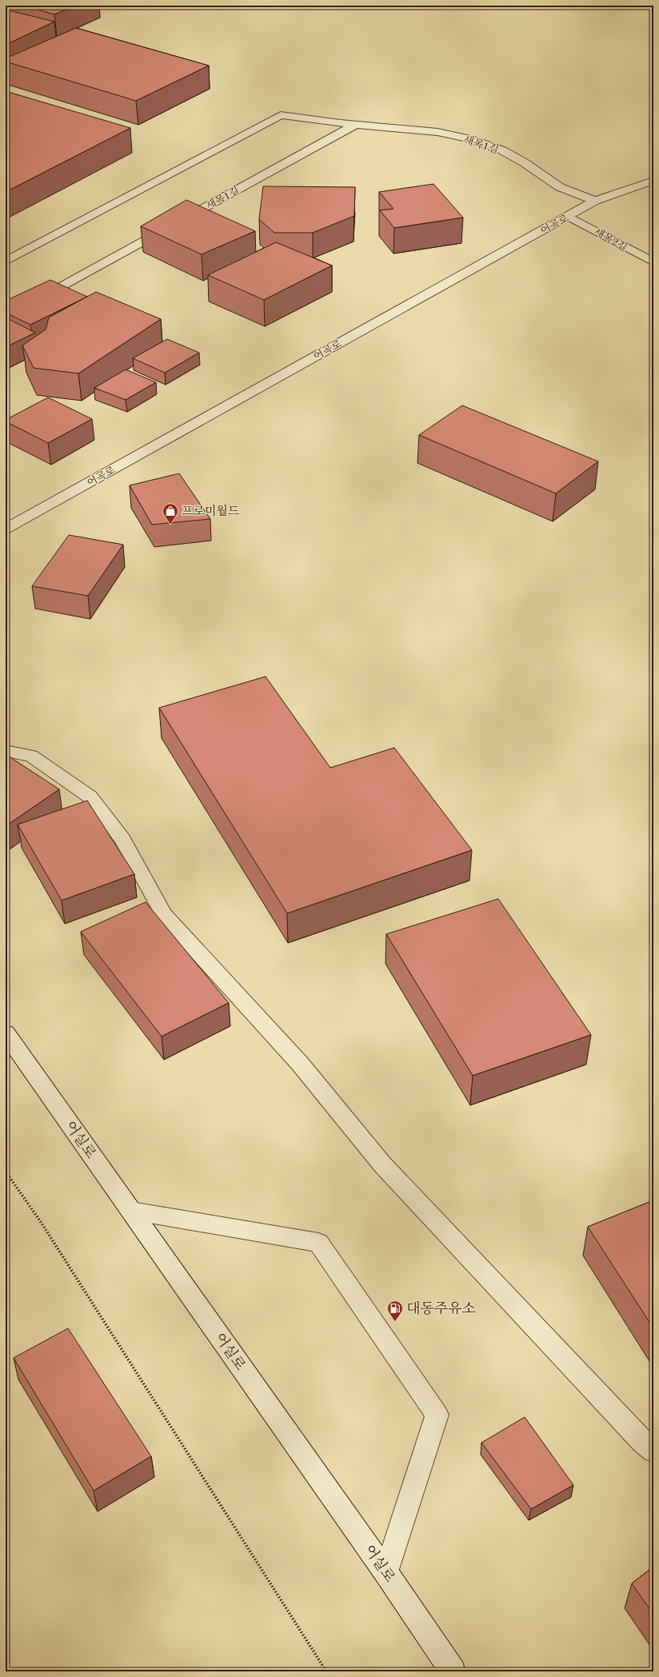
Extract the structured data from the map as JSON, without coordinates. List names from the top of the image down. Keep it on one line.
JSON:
{"streets":{"street":["새목1길","어곡로","새목2길","어실로"]},"crossings":[["새목1길","어곡로"],["어곡로","새목2길"]],"places":{"shop":["프로미월드"],"fuel station":["대동주유소"]}}
